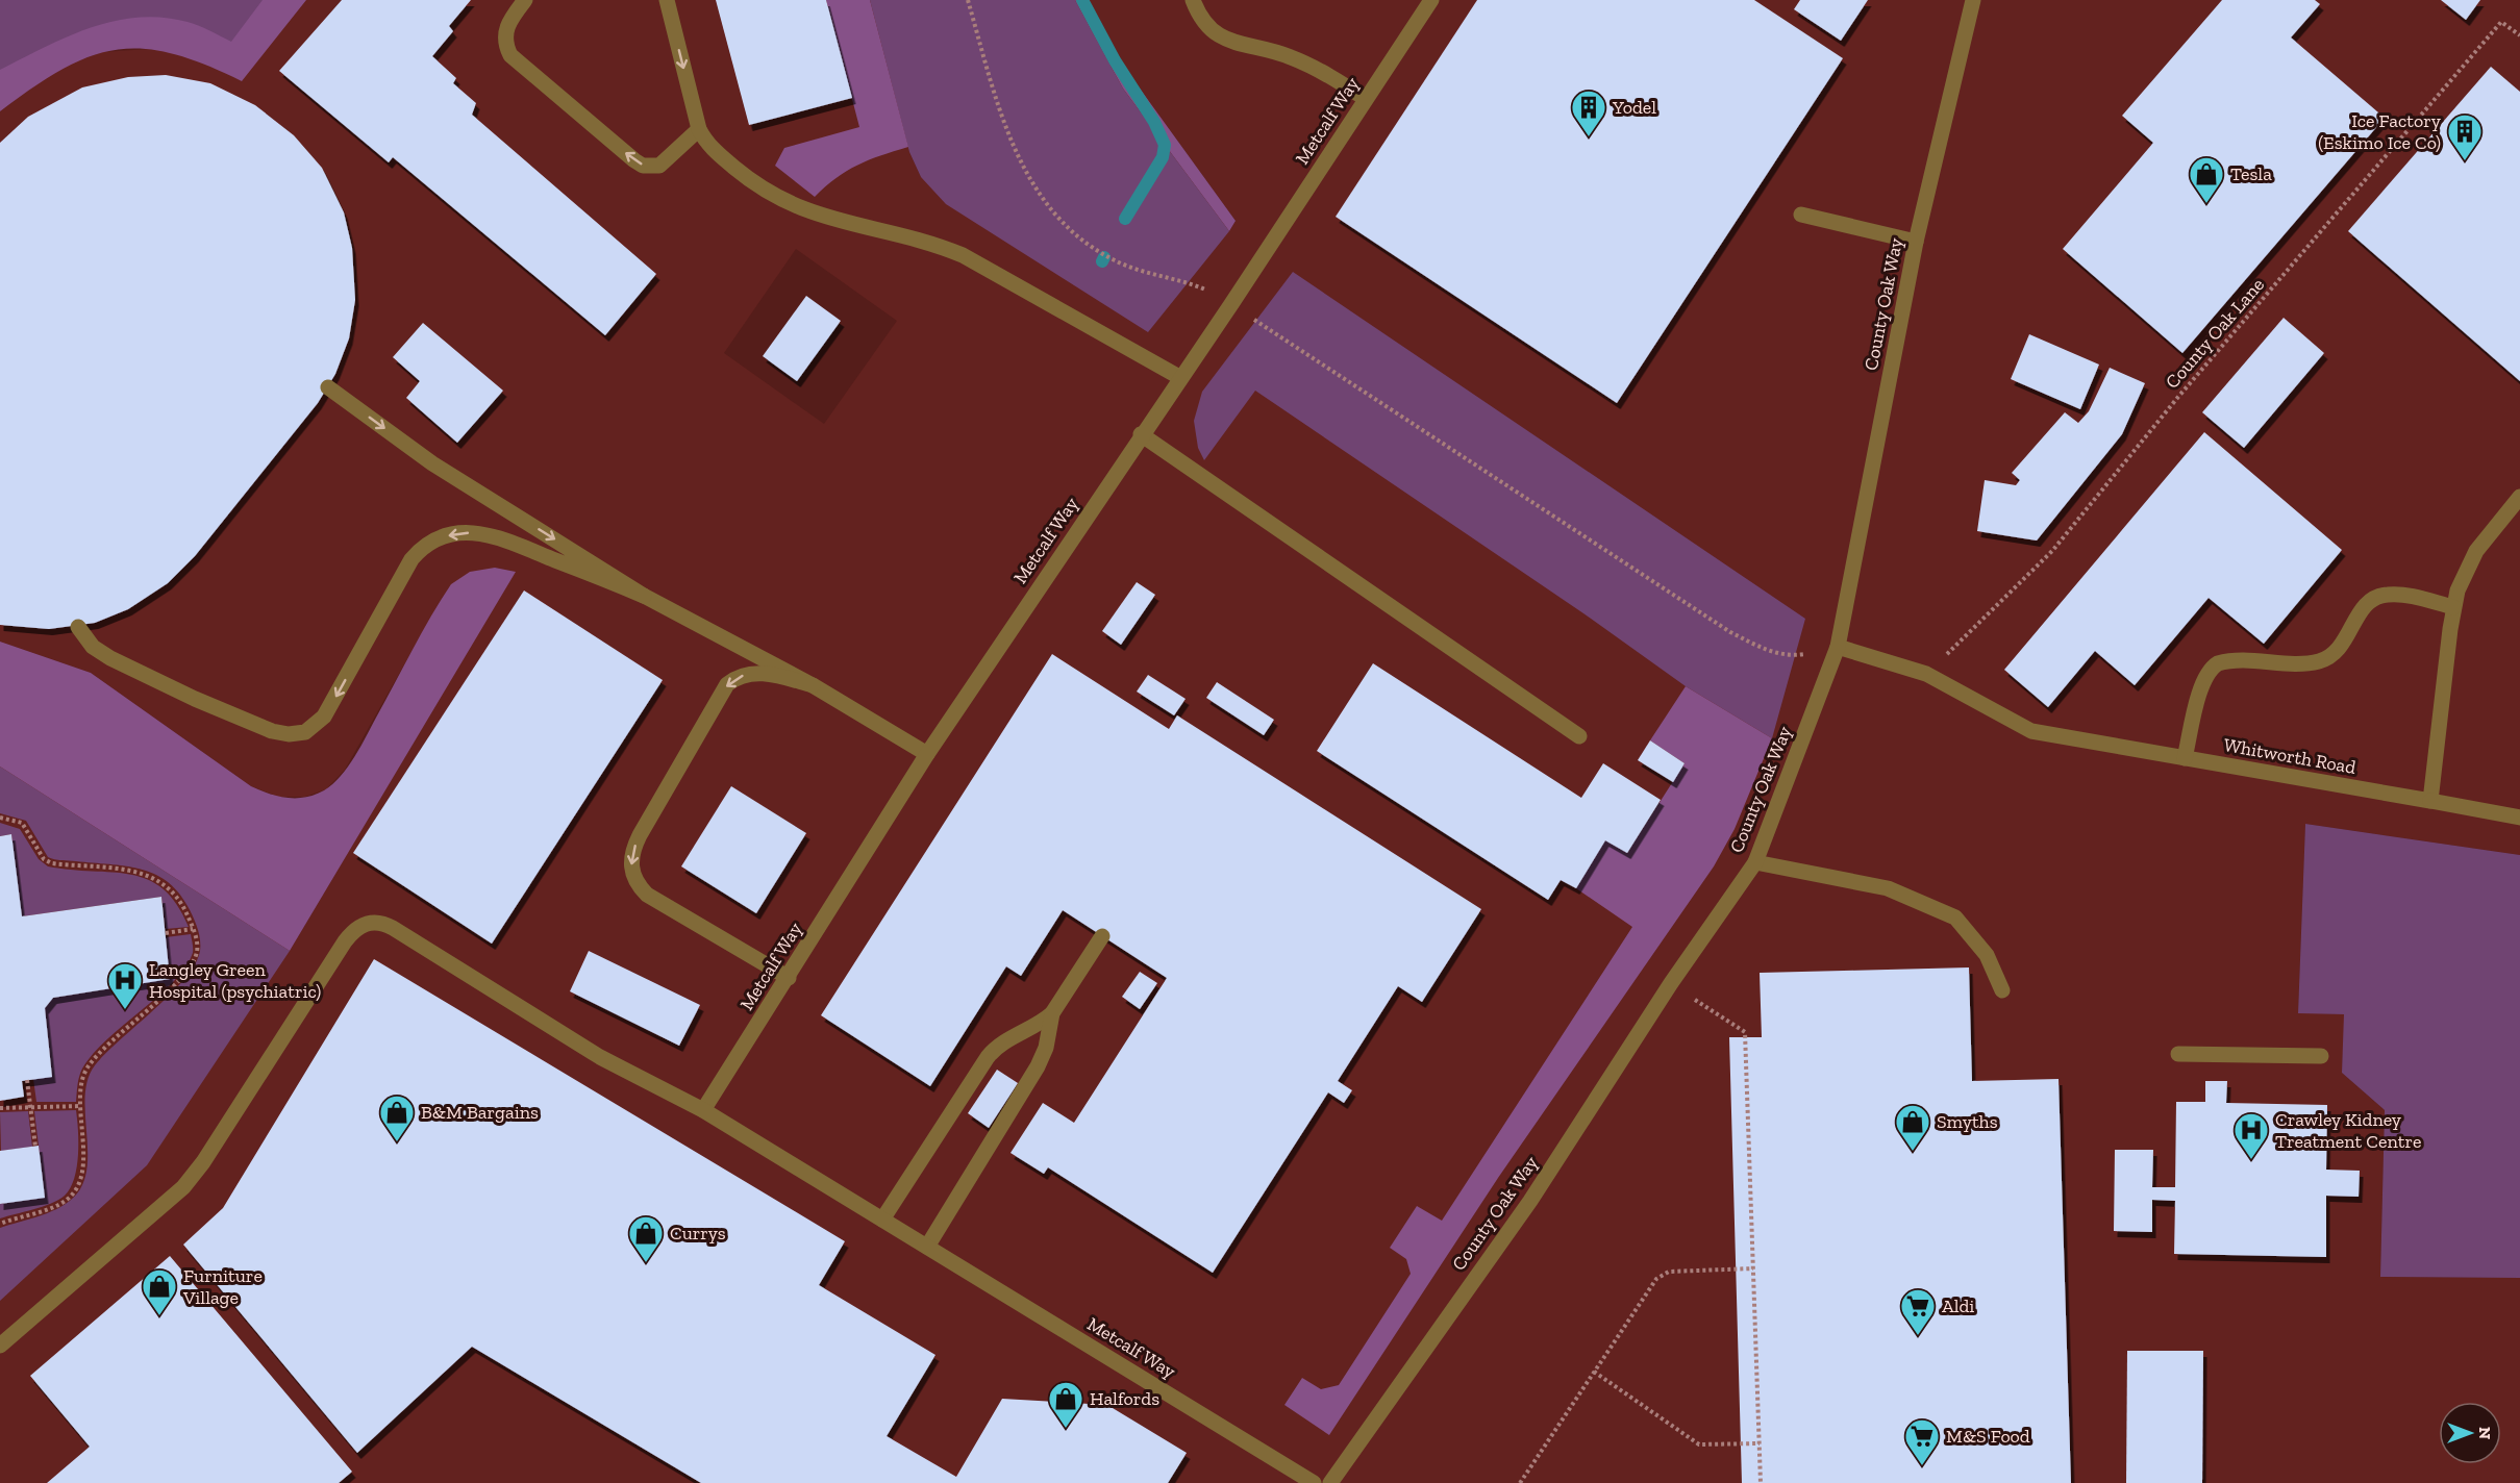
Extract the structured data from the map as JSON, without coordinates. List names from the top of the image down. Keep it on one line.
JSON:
{"streets":{"street":["Metcalf Way","County Oak Way","Whitworth Road"],"path":["County Oak Lane"]},"crossings":[["County Oak Way","Whitworth Road"],["County Oak Lane","Whitworth Road"]],"places":{"building":["Yodel","Ice Factory (Eskimo Ice Co)"],"shop":["Tesla","B&M Bargains","Smyths","Currys","Furniture Village","Halfords"],"hospital":["Langley Green Hospital (psychiatric)","Crawley Kidney Treatment Centre"],"supermarket":["Aldi","M&S Food"]},"north":"right"}
